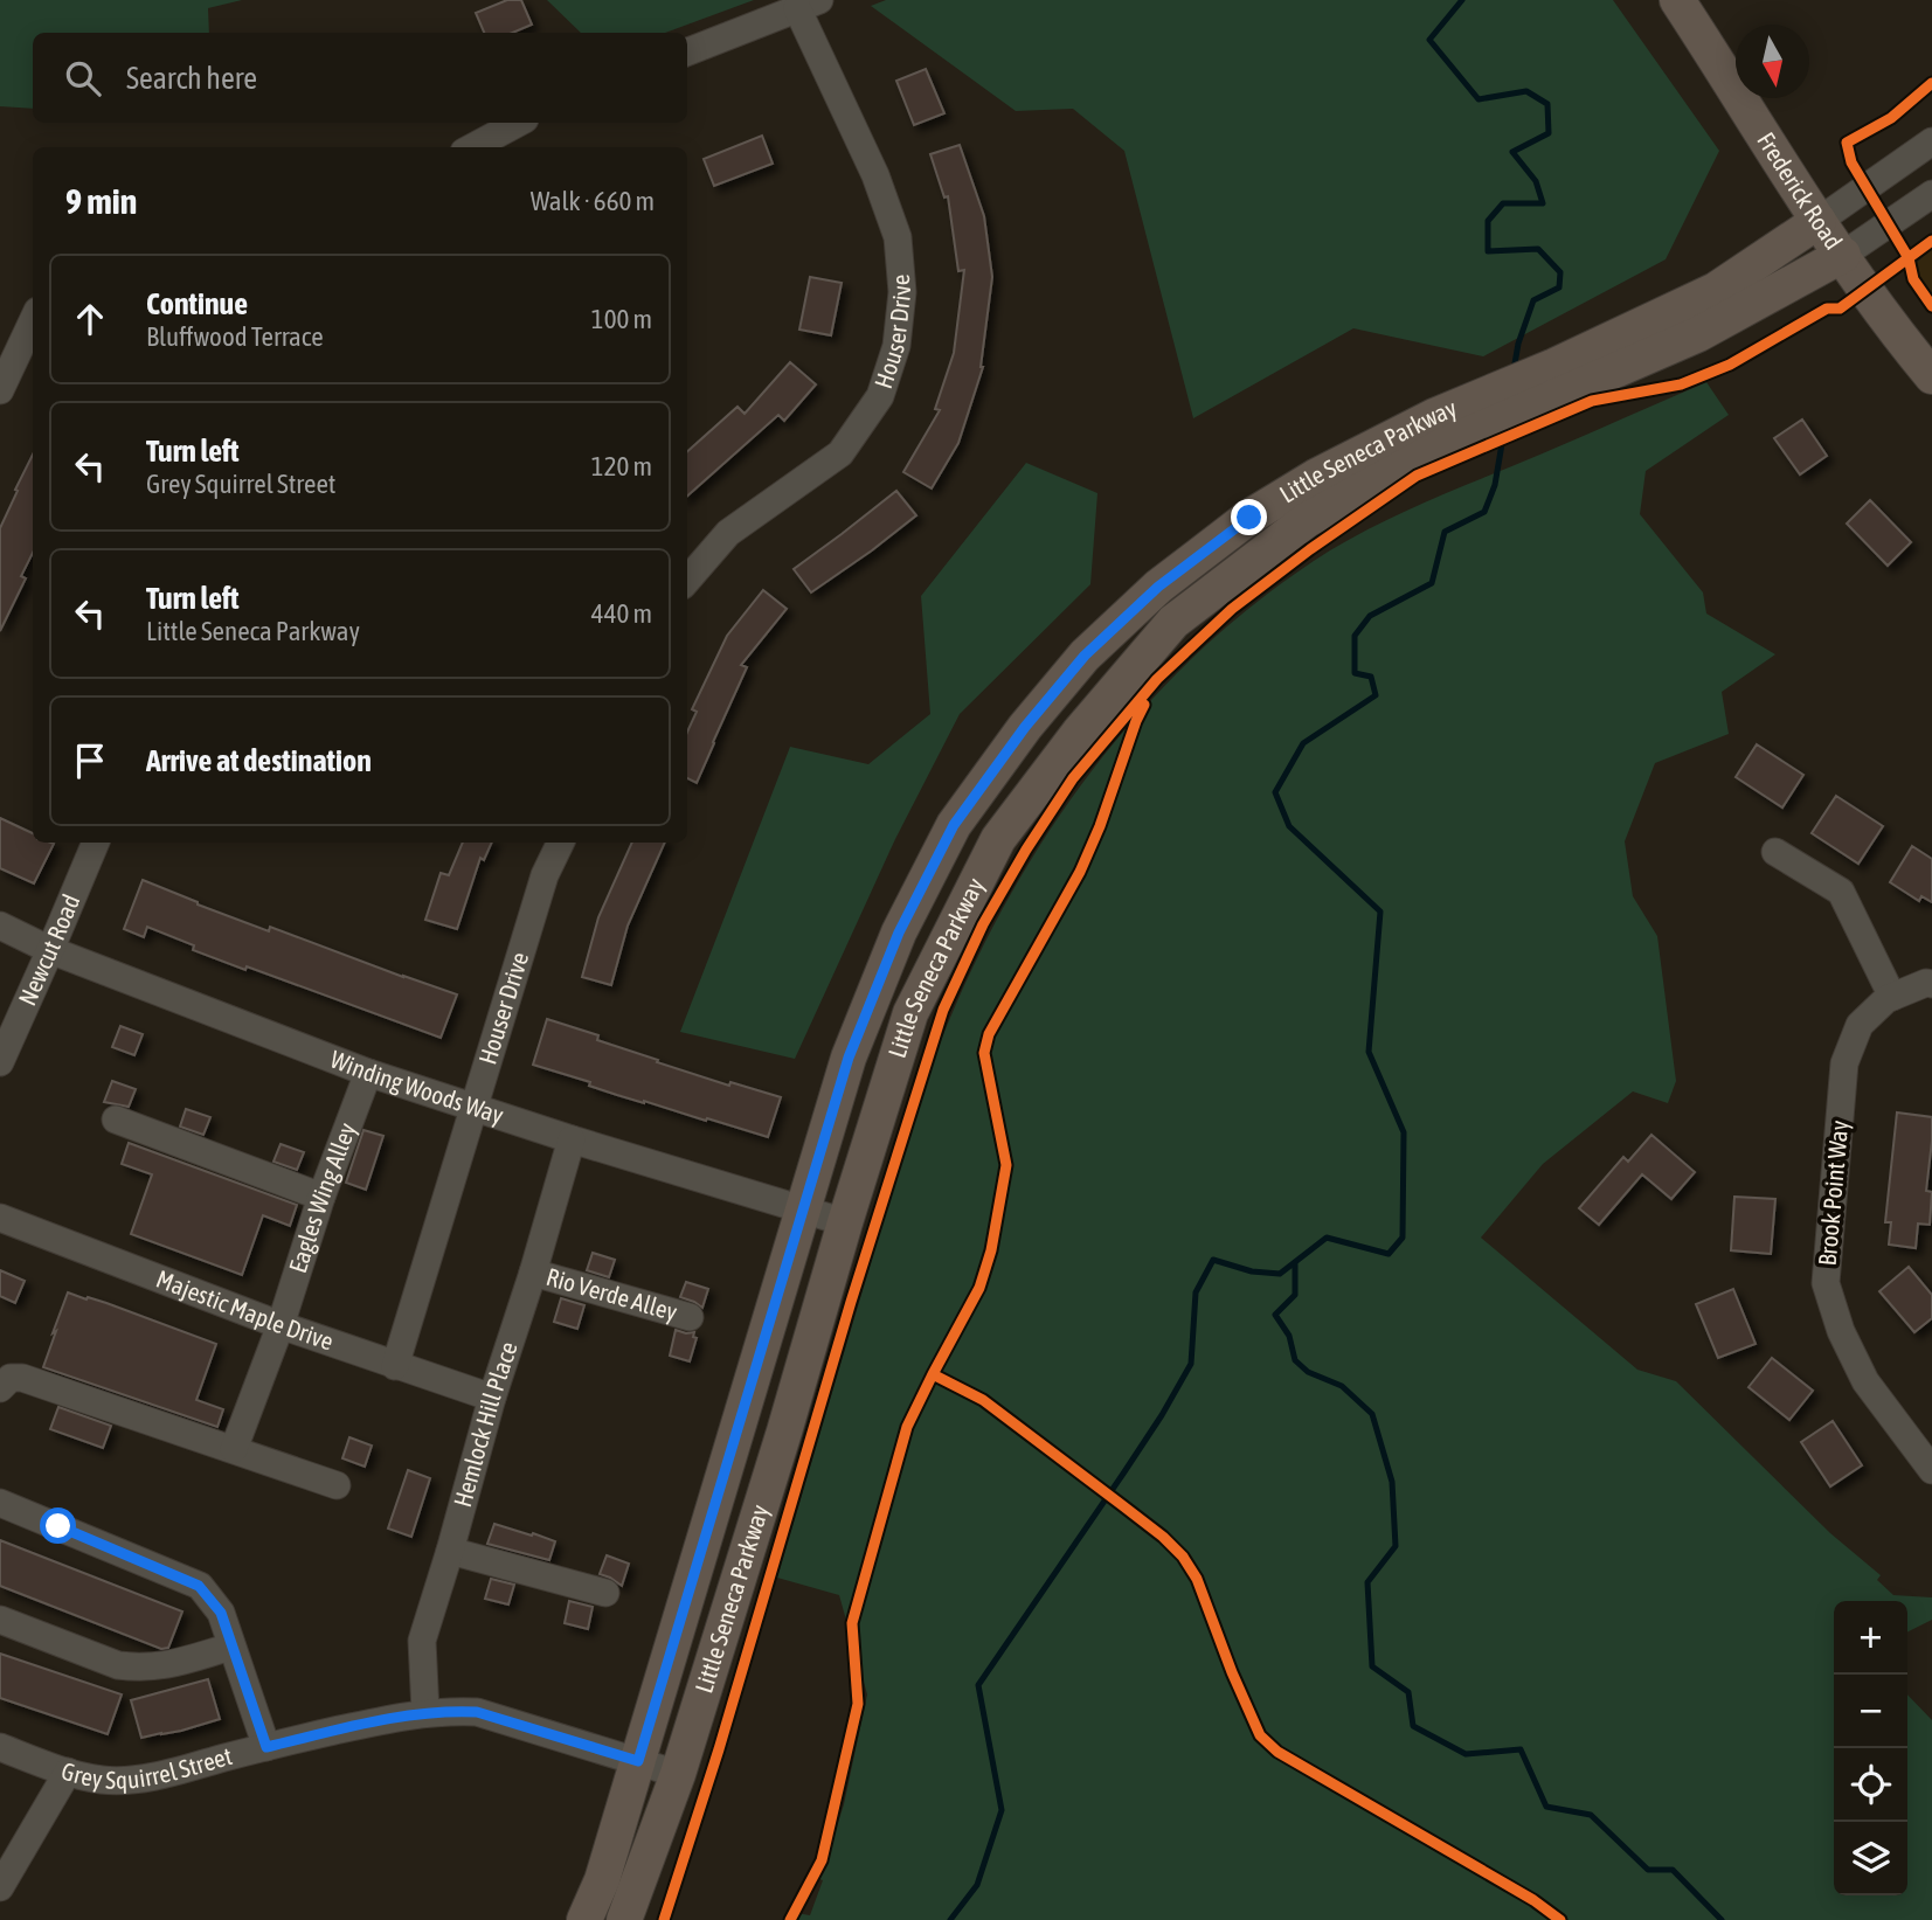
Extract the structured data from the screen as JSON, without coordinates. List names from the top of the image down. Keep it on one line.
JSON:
{"streets":{"main road":["Frederick Road","Little Seneca Parkway"],"street":["Houser Drive","Newcut Road","Winding Woods Way","Brook Point Way","Eagles Wing Alley","Rio Verde Alley","Majestic Maple Drive","Hemlock Hill Place","Grey Squirrel Street"]},"crossings":[["Frederick Road","Little Seneca Parkway"],["Houser Drive","Winding Woods Way"],["Houser Drive","Majestic Maple Drive"],["Little Seneca Parkway","Winding Woods Way"],["Little Seneca Parkway","Grey Squirrel Street"],["Newcut Road","Winding Woods Way"],["Winding Woods Way","Eagles Wing Alley"],["Winding Woods Way","Hemlock Hill Place"],["Eagles Wing Alley","Majestic Maple Drive"],["Rio Verde Alley","Hemlock Hill Place"],["Majestic Maple Drive","Hemlock Hill Place"],["Hemlock Hill Place","Grey Squirrel Street"]],"north":"bottom","page":{"search":"Search here","heading":["9 min","Walk · 660 m"],"list":[["Continue","Bluffwood Terrace","100 m"],["Turn left","Grey Squirrel Street","120 m"],["Turn left","Little Seneca Parkway","440 m"],"Arrive at destination"],"map_buttons":["+","−"]}}
